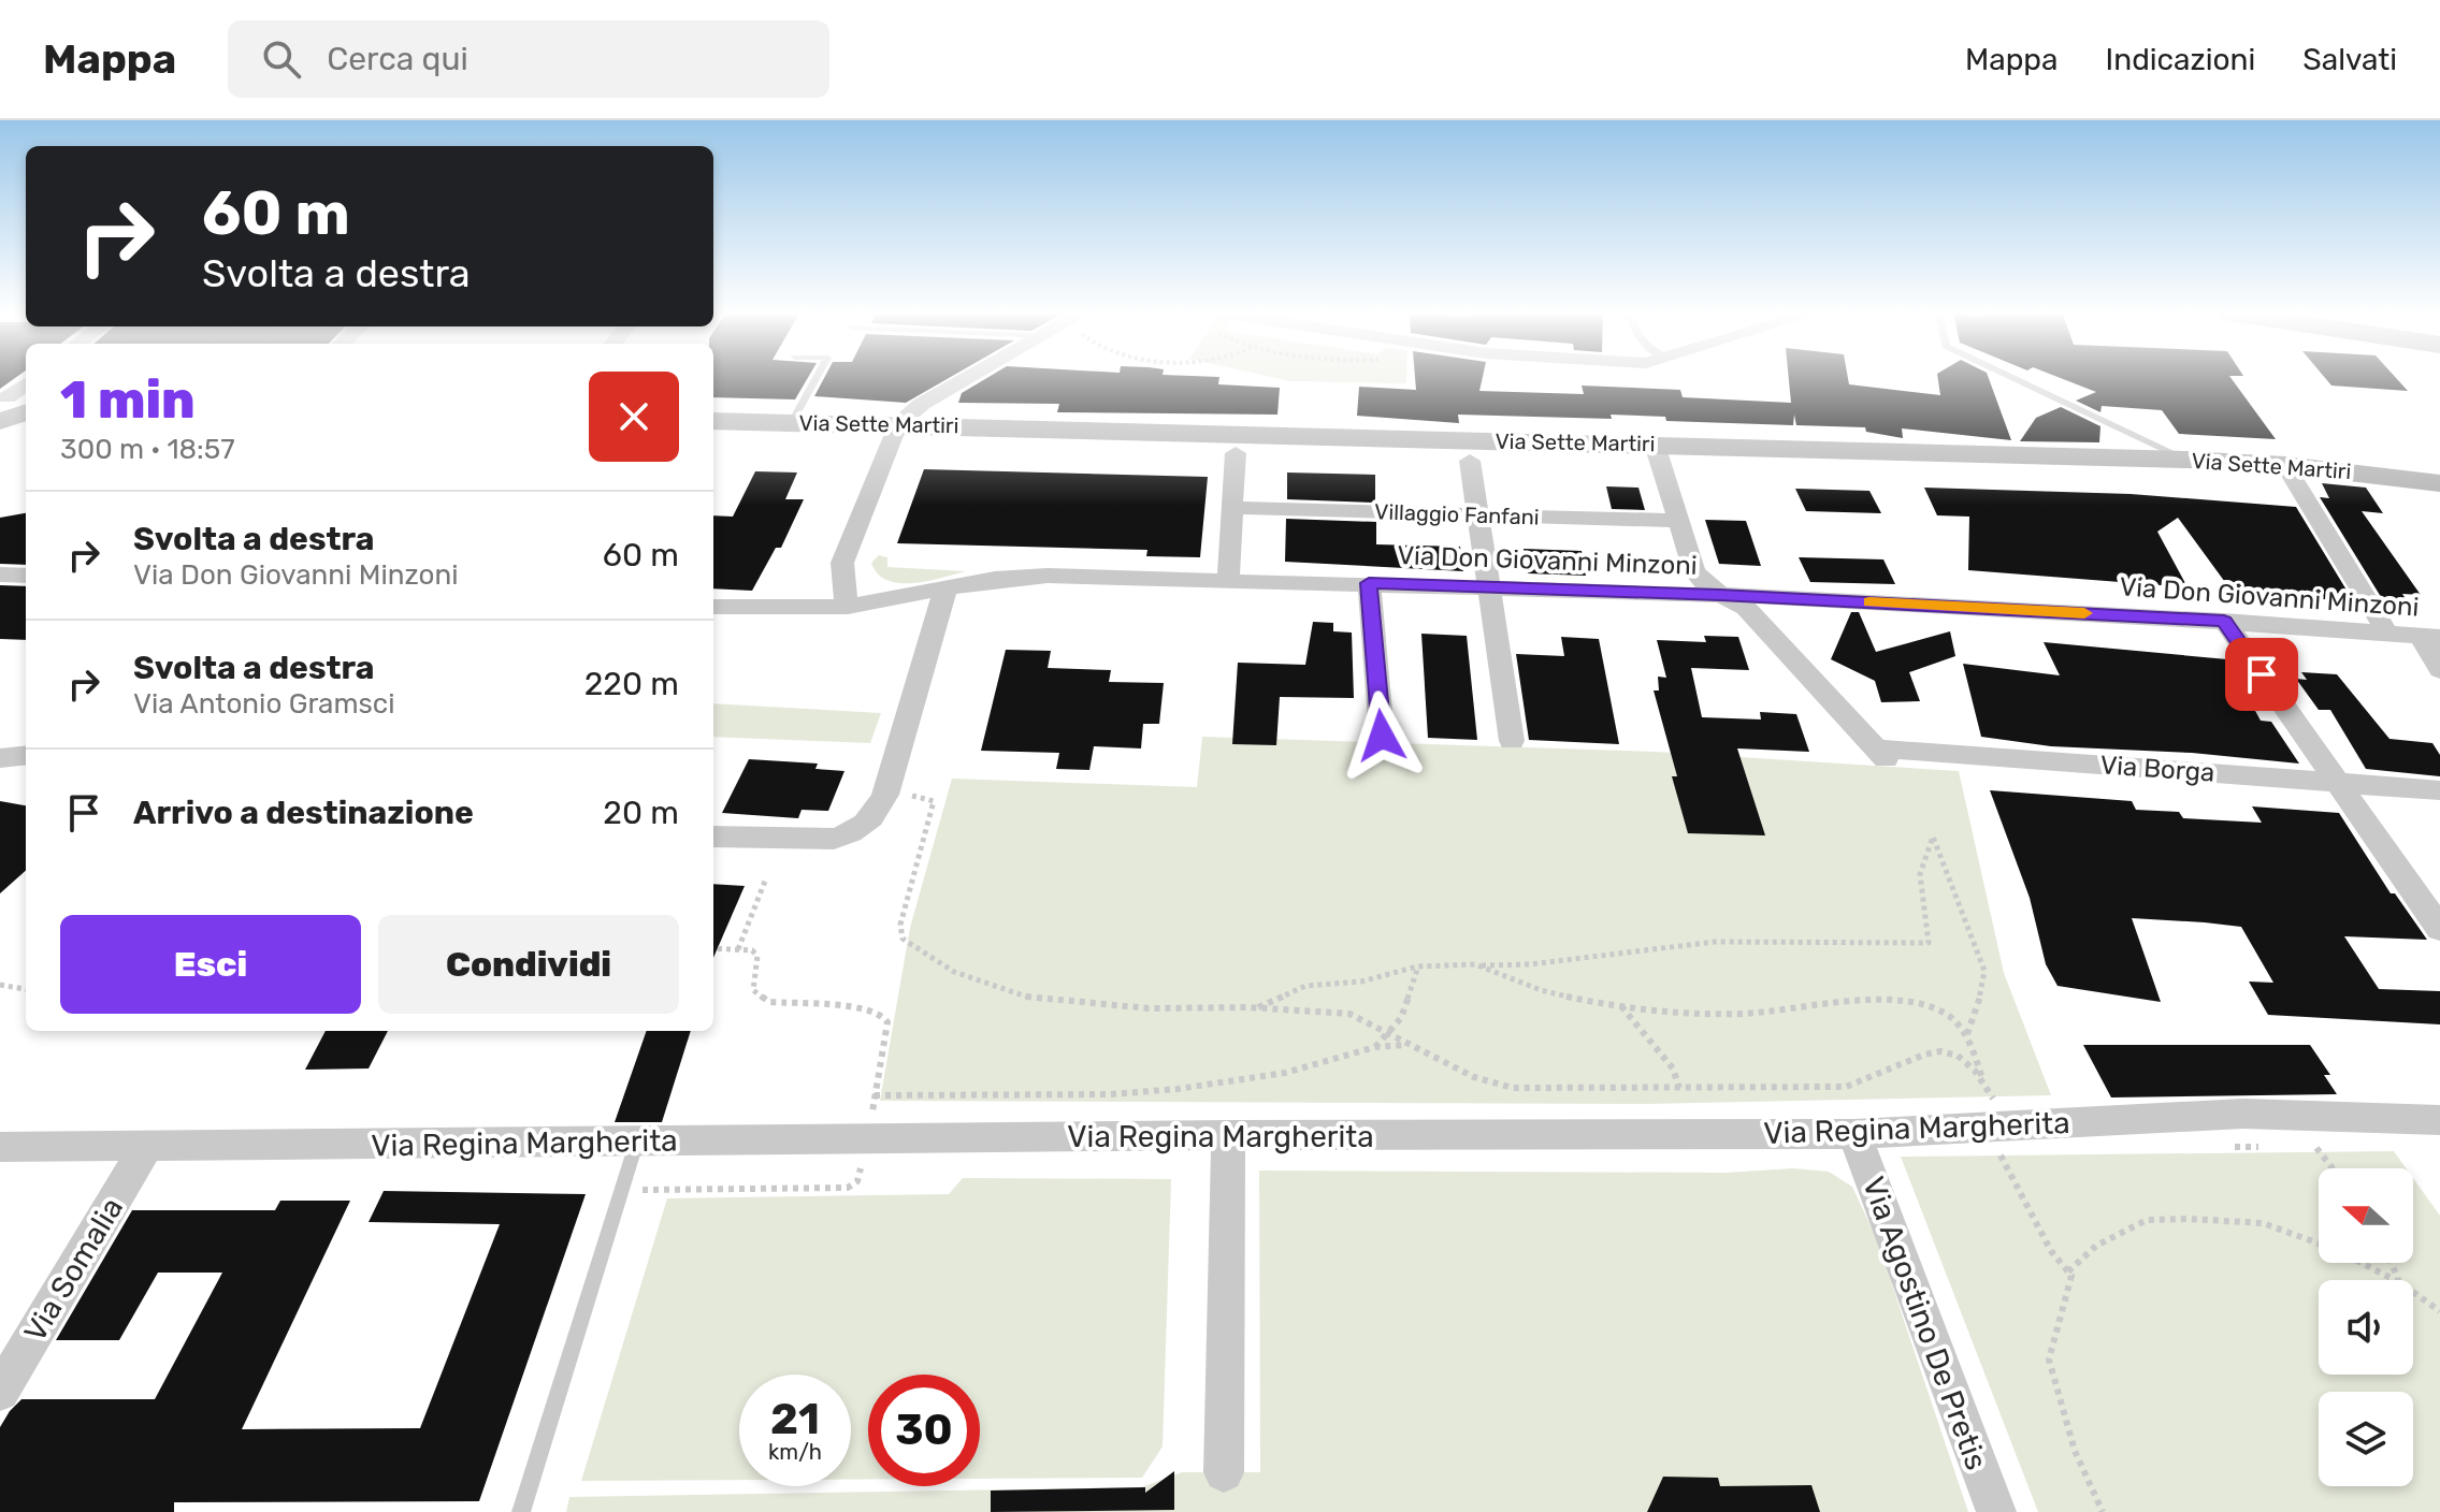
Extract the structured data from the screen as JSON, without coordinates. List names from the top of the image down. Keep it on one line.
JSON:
{"streets":{"main road":["Via Sette Martiri"],"street":["Villaggio Fanfani","Via Don Giovanni Minzoni","Via Borga","Via Regina Margherita","Via Somalia","Via Agostino De Pretis"]},"crossings":[["Via Sette Martiri","Via Borga"],["Villaggio Fanfani","Via Borga"],["Via Don Giovanni Minzoni","Via Borga"],["Via Regina Margherita","Via Somalia"],["Via Regina Margherita","Via Agostino De Pretis"]],"north":"left","page":{"header":"Mappa","search":"Cerca qui","nav":["Mappa","Indicazioni","Salvati"],"turn":["60 m","Svolta a destra"],"heading":["1 min","300 m · 18:57"],"list":[{"name":"Svolta a destra","note":"Via Don Giovanni Minzoni","value":"60 m"},{"name":"Svolta a destra","note":"Via Antonio Gramsci","value":"220 m"},{"name":"Arrivo a destinazione","value":"20 m"}],"buttons":["Esci","Condividi"],"speed":"21 km/h","limit":"30"}}
